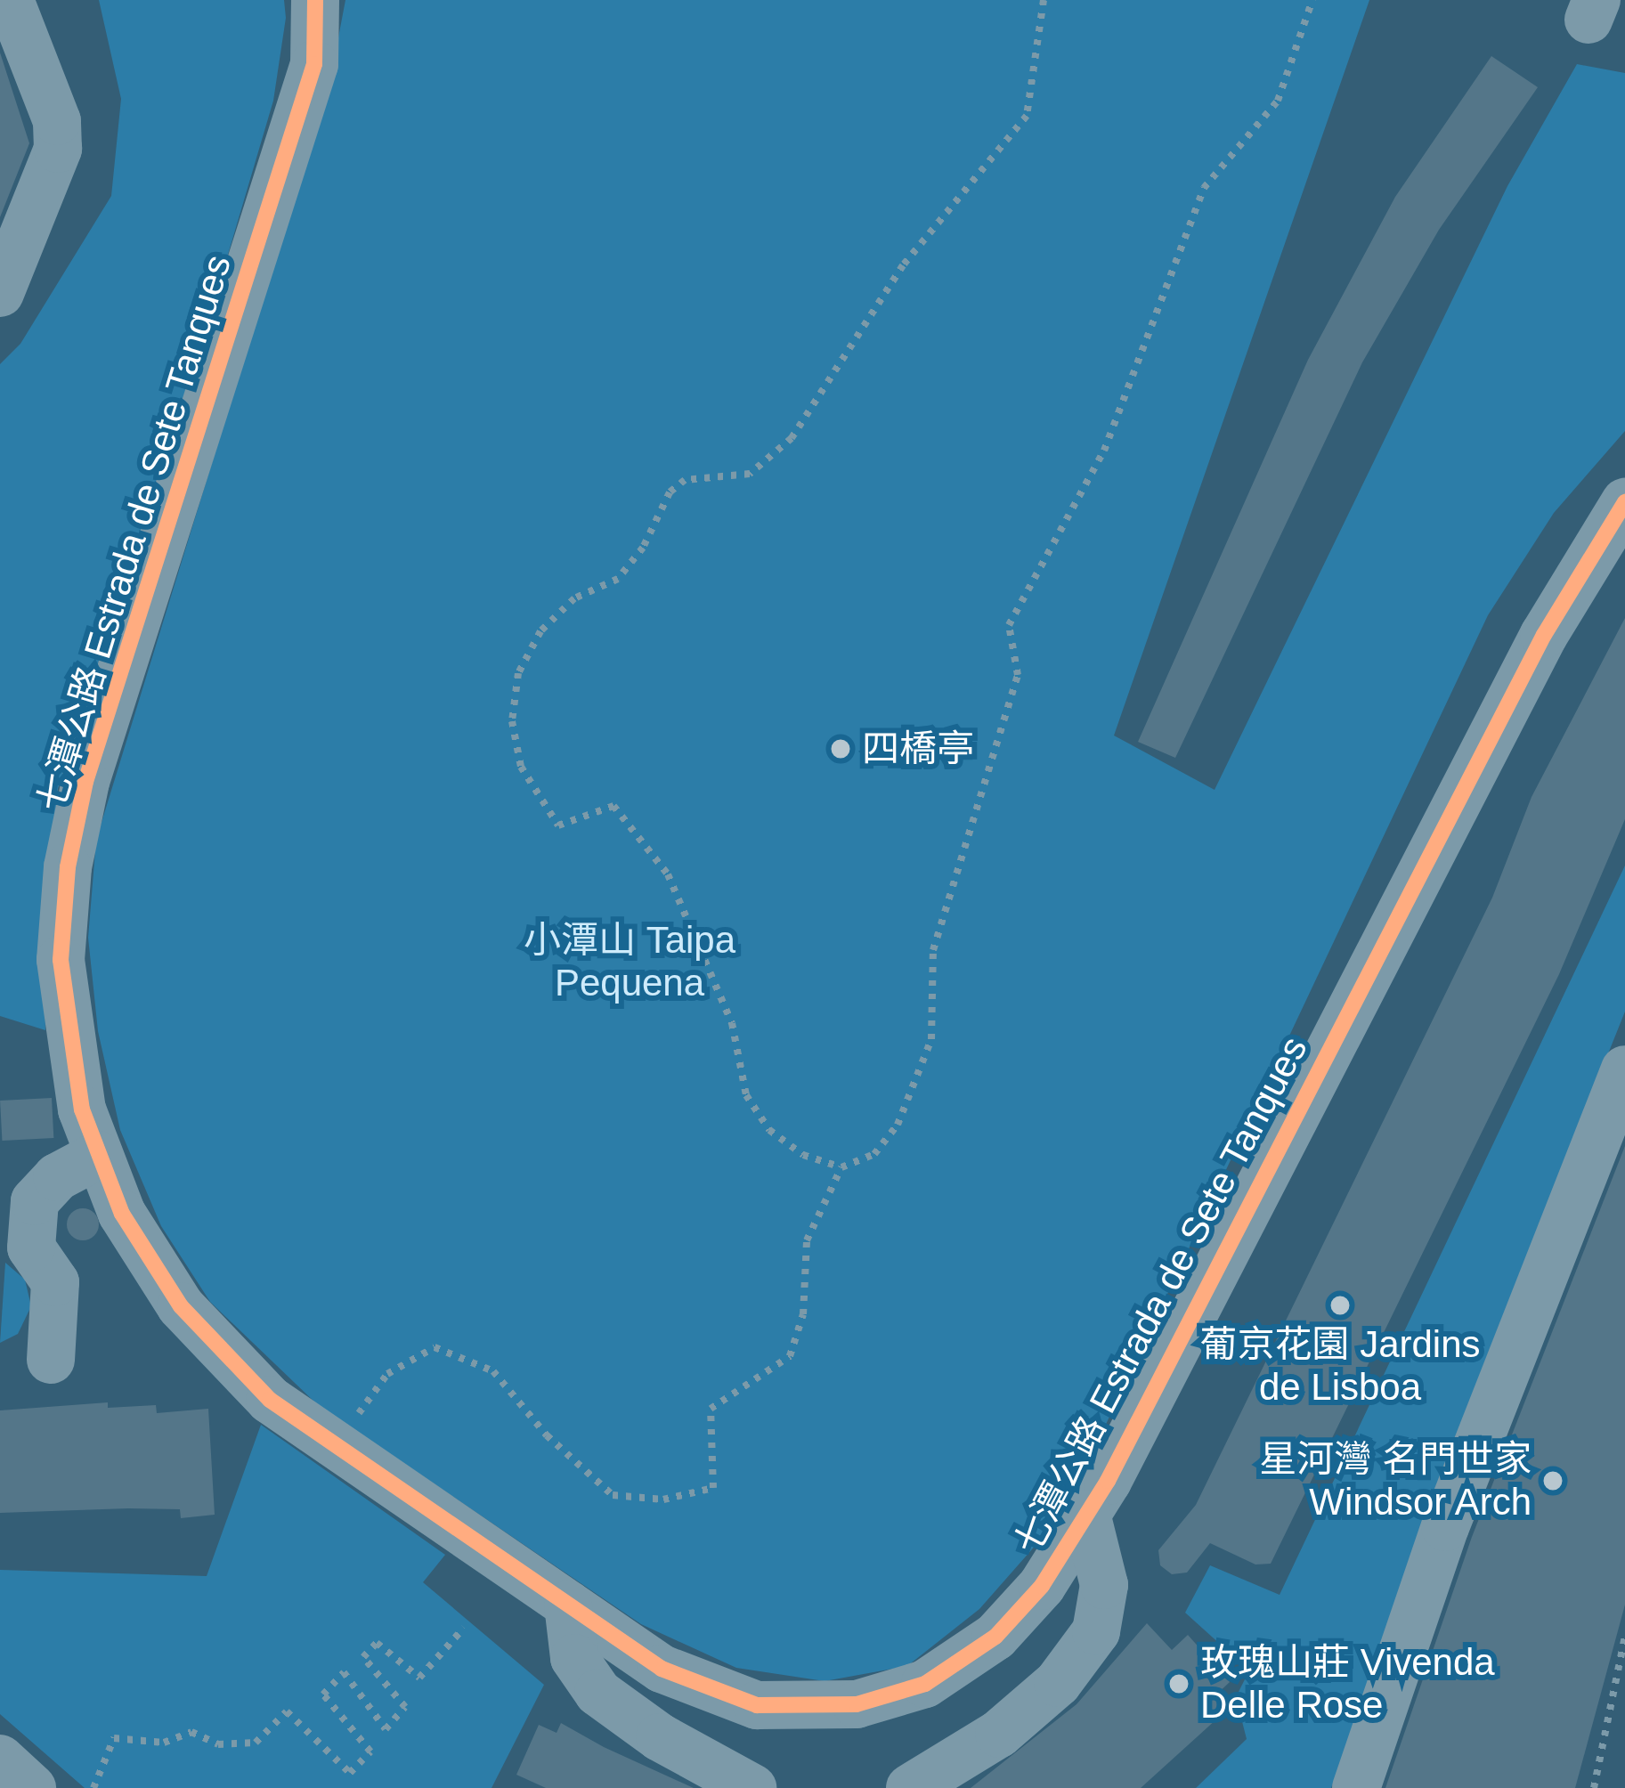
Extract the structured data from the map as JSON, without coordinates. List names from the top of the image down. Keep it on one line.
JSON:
{"streets":{"street":["七潭公路 Estrada de Sete Tanques"]},"parks":["小潭山 Taipa Pequena"],"places":["四橋亭","葡京花園 Jardins de Lisboa","星河灣 名門世家 Windsor Arch","玫瑰山莊 Vivenda Delle Rose"]}
